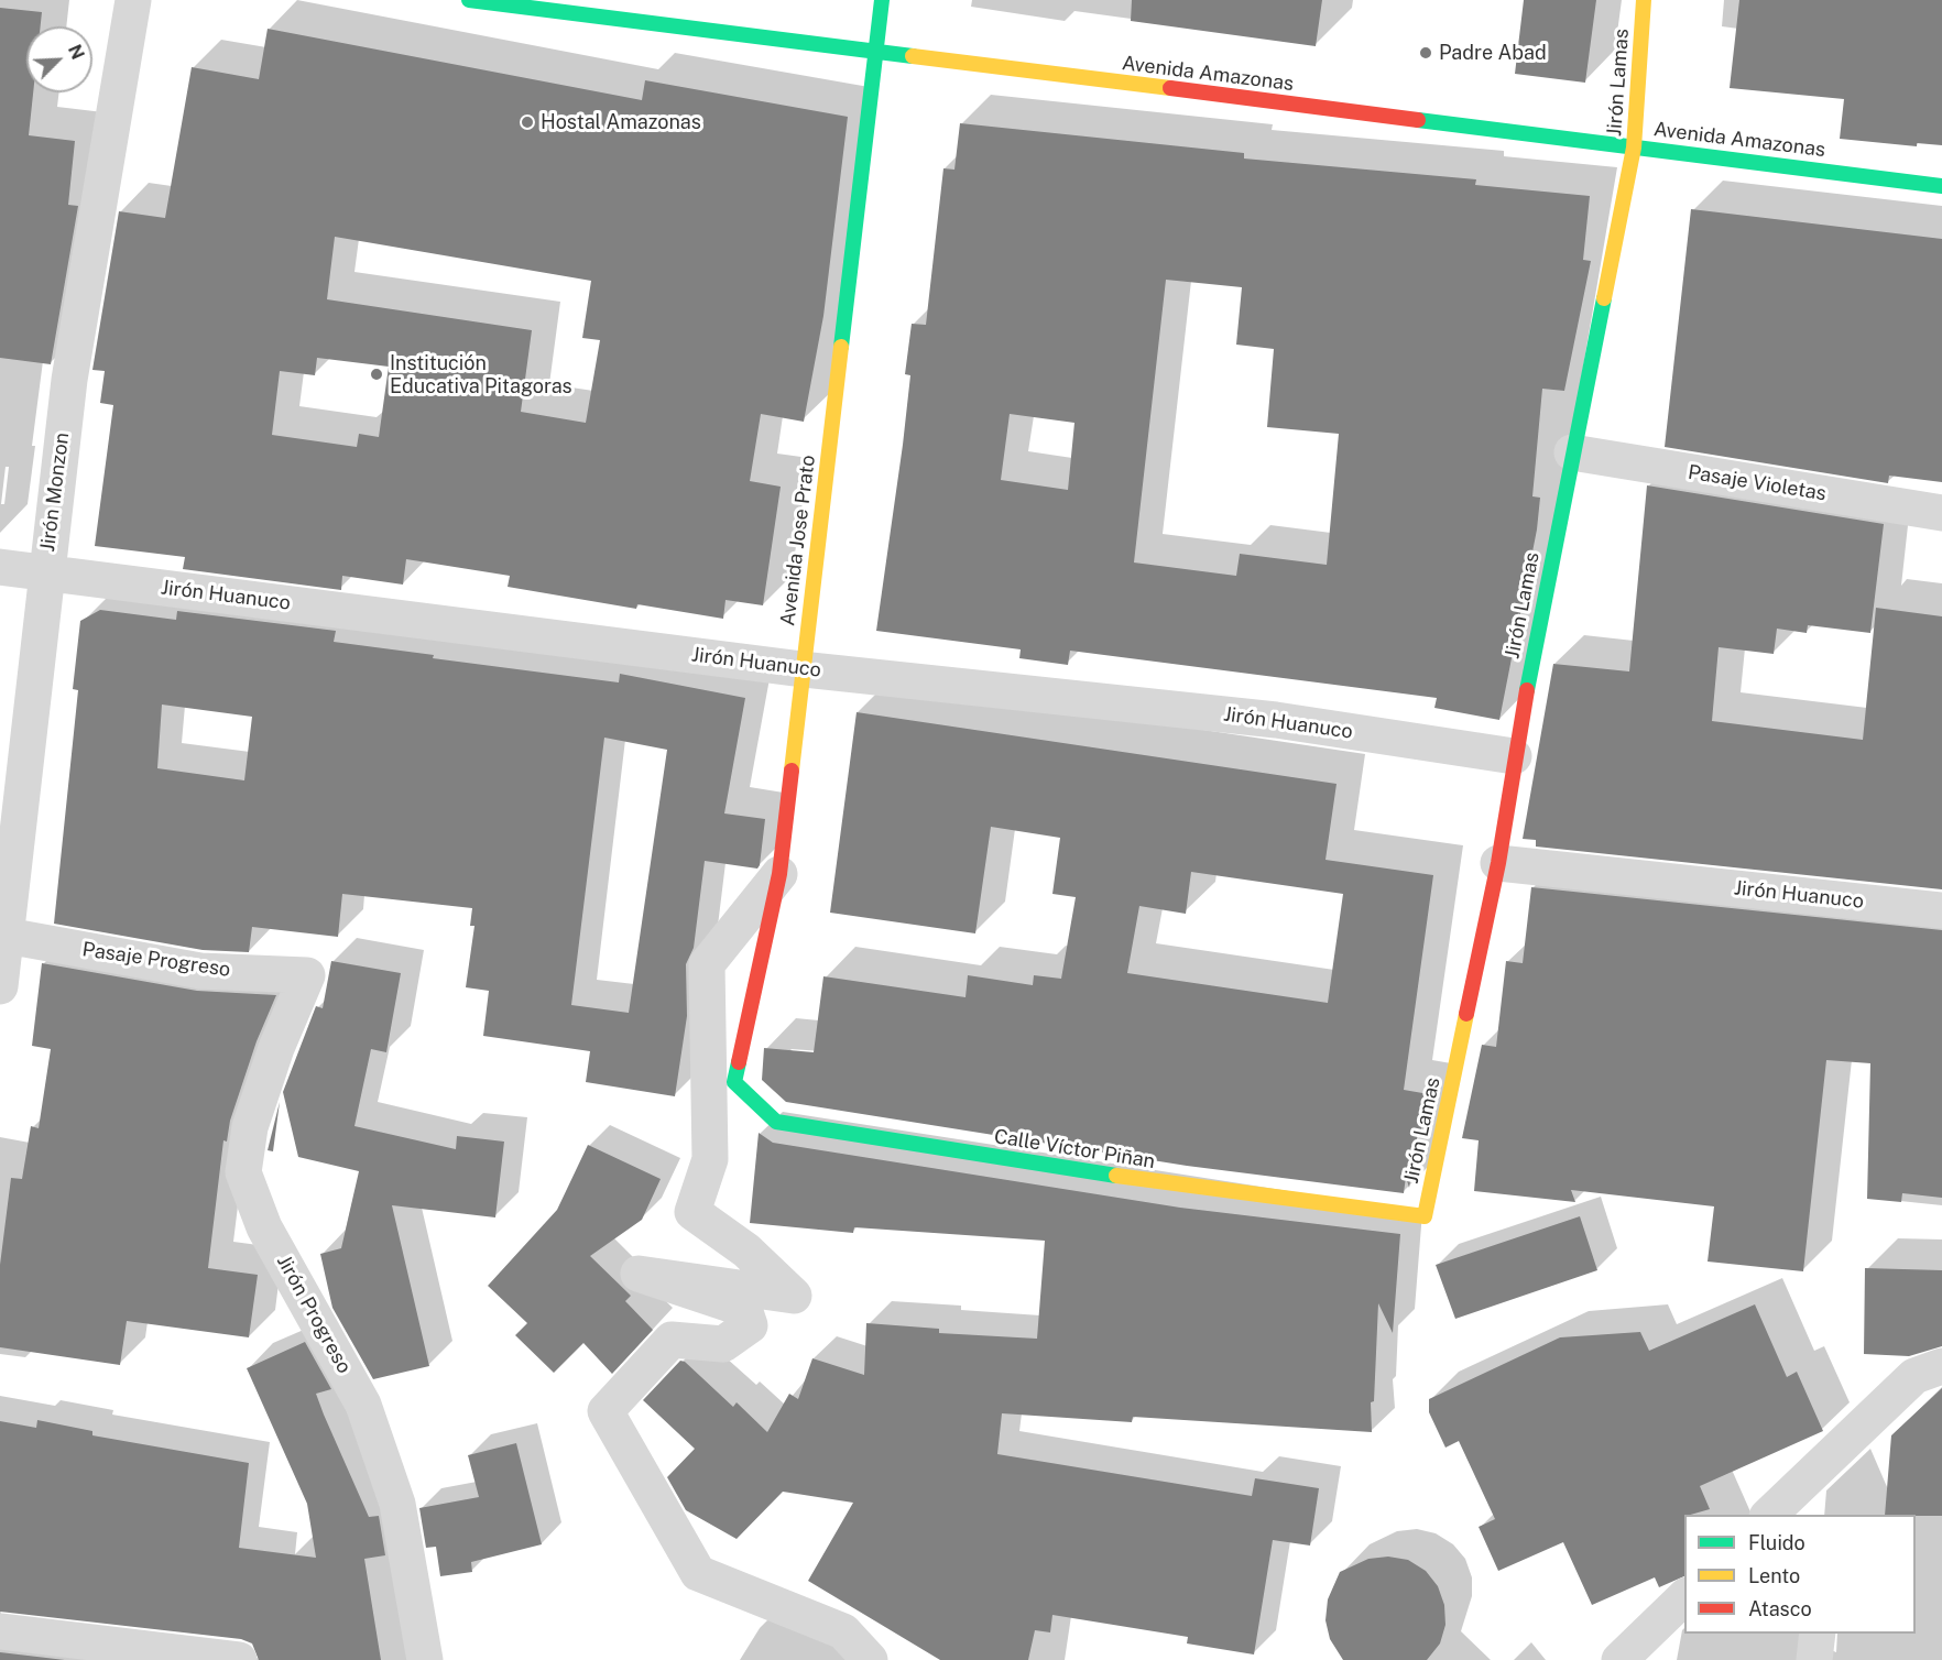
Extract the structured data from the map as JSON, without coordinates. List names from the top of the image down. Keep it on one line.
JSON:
{"streets":{"street":["Avenida Amazonas","Jirón Lamas","Pasaje Violetas","Jirón Monzon","Avenida Jose Prato","Jirón Huanuco","Pasaje Progreso","Calle Víctor Piñan","Jirón Progreso"]},"crossings":[["Avenida Amazonas","Jirón Lamas"],["Avenida Amazonas","Avenida Jose Prato"],["Jirón Lamas","Pasaje Violetas"],["Jirón Lamas","Jirón Huanuco"],["Jirón Lamas","Calle Víctor Piñan"],["Jirón Monzon","Jirón Huanuco"],["Jirón Monzon","Pasaje Progreso"],["Avenida Jose Prato","Jirón Huanuco"],["Avenida Jose Prato","Calle Víctor Piñan"],["Pasaje Progreso","Jirón Progreso"]],"places":["Padre Abad","Hostal Amazonas","Institución Educativa Pitagoras"],"legend":["Fluido","Lento","Atasco"],"north":"top right"}
